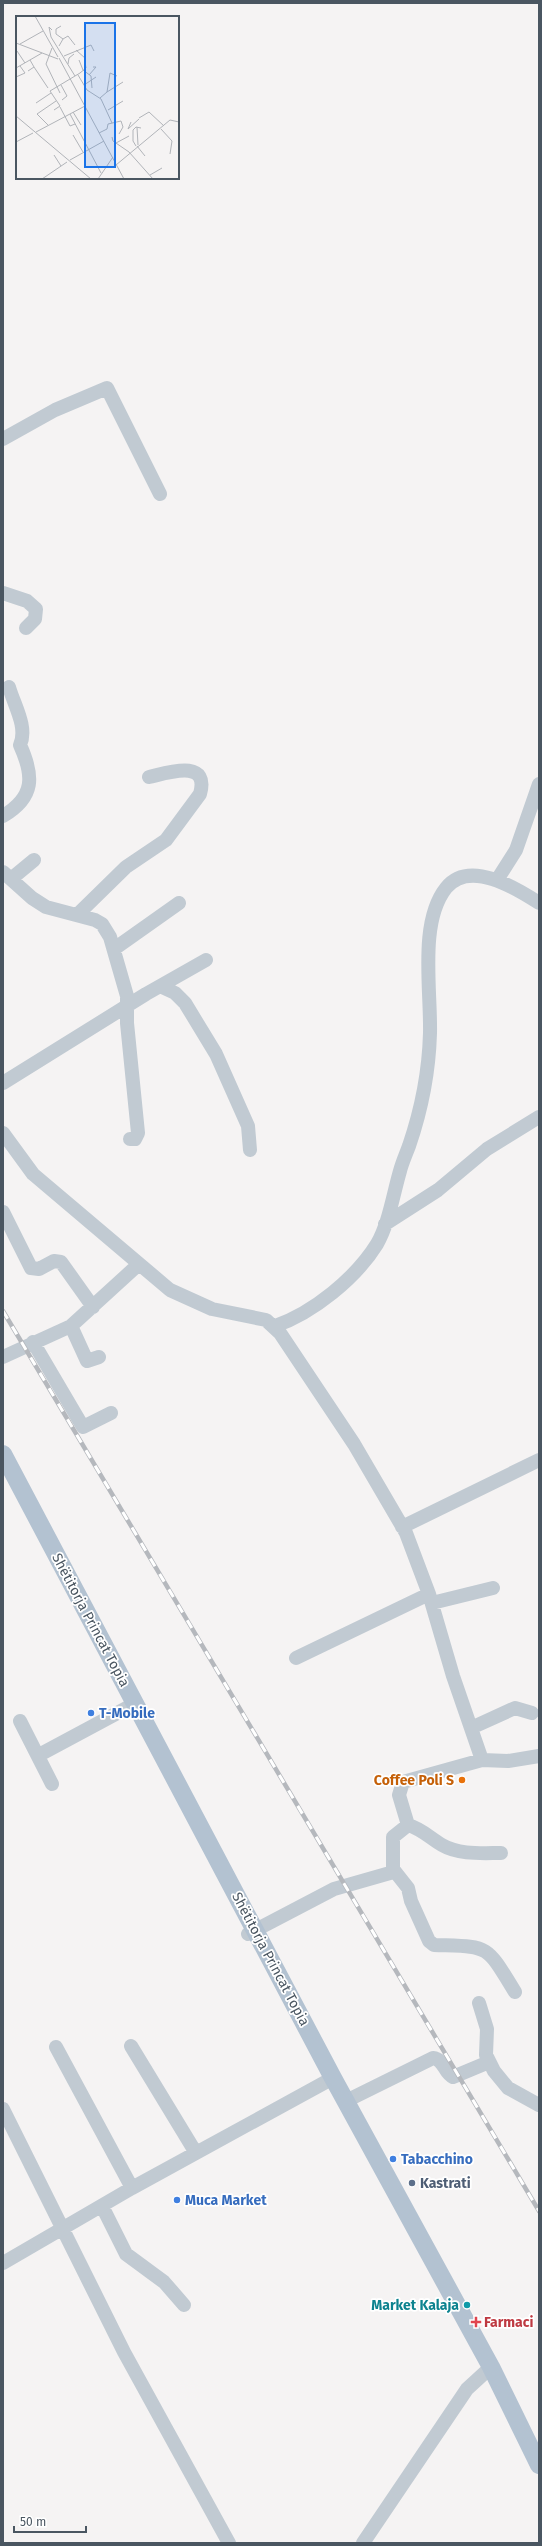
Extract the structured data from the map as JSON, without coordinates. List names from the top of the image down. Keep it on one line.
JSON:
{"streets":{"main road":["Shëtitorja Princat Topia"]},"places":{"other":["T-Mobile","Coffee Poli S","Tabacchino","Kastrati","Muca Market","Market Kalaja"],"health":["Farmaci"]},"scale_bar":"50 m"}
